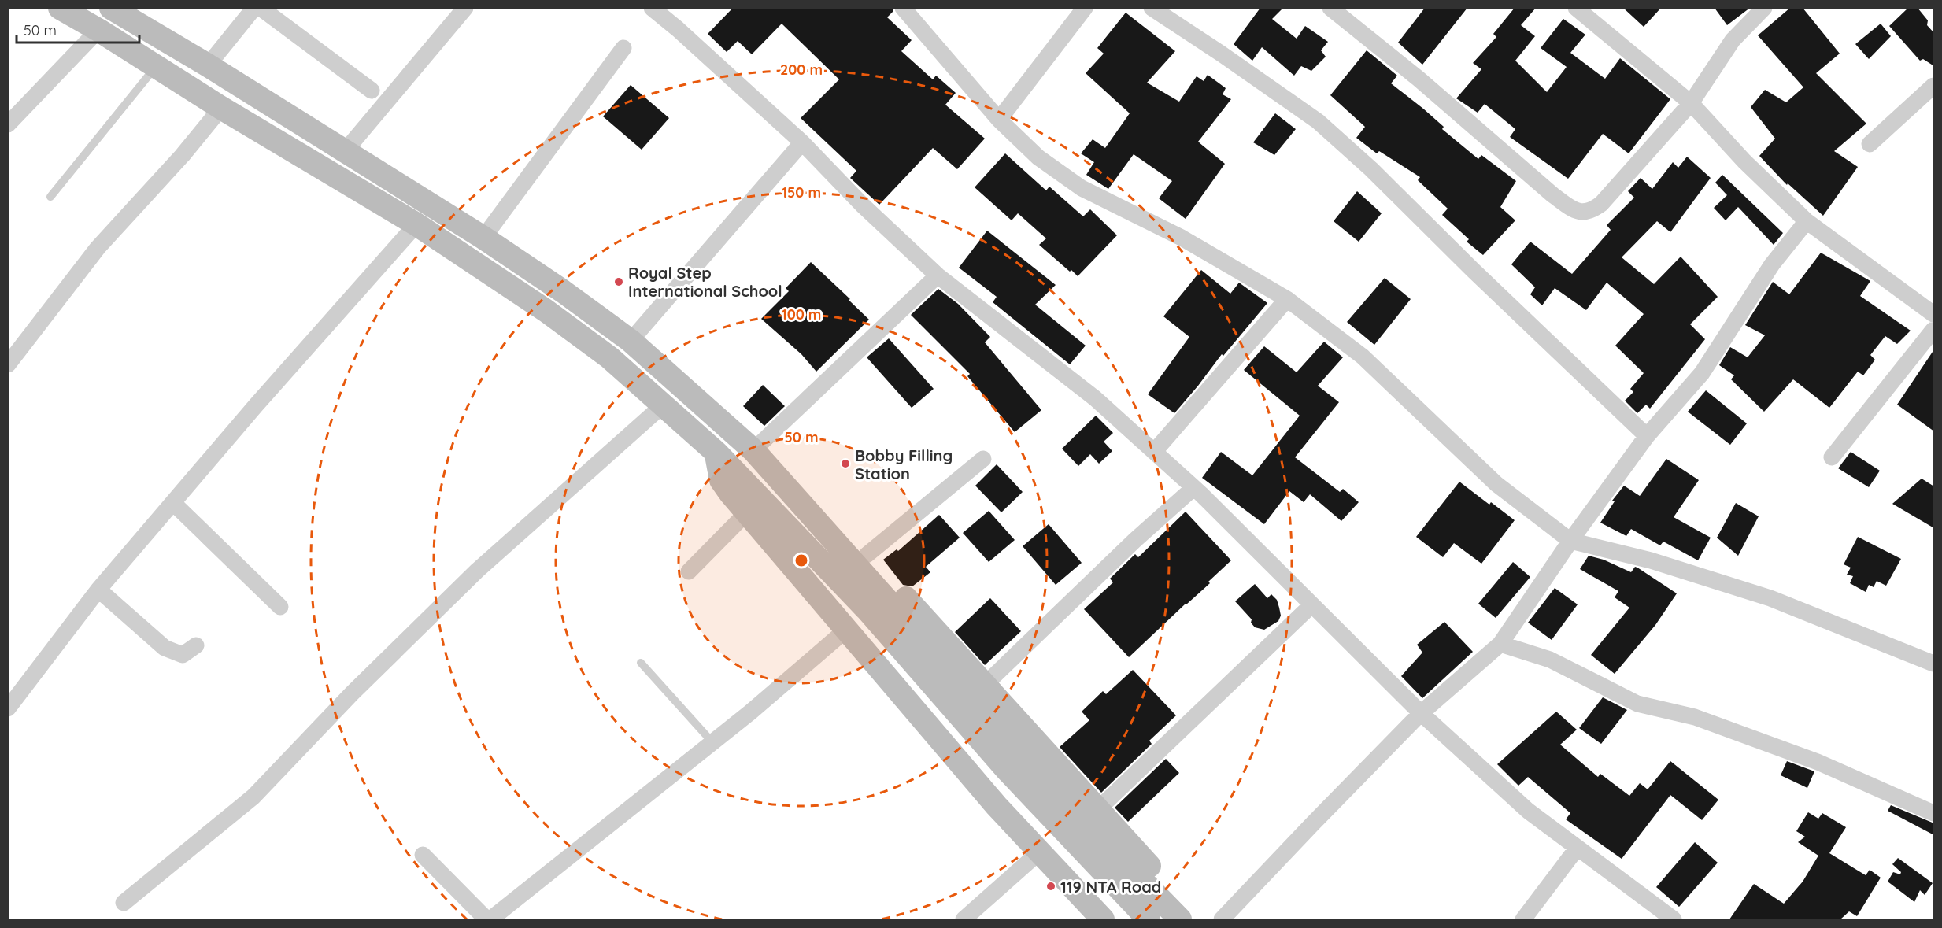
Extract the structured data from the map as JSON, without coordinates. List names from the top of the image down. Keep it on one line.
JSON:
{"places":["Royal Step International School","Bobby Filling Station","119 NTA Road"],"scale_bar":"50 m","rings":["200 m","150 m","100 m","50 m"]}
